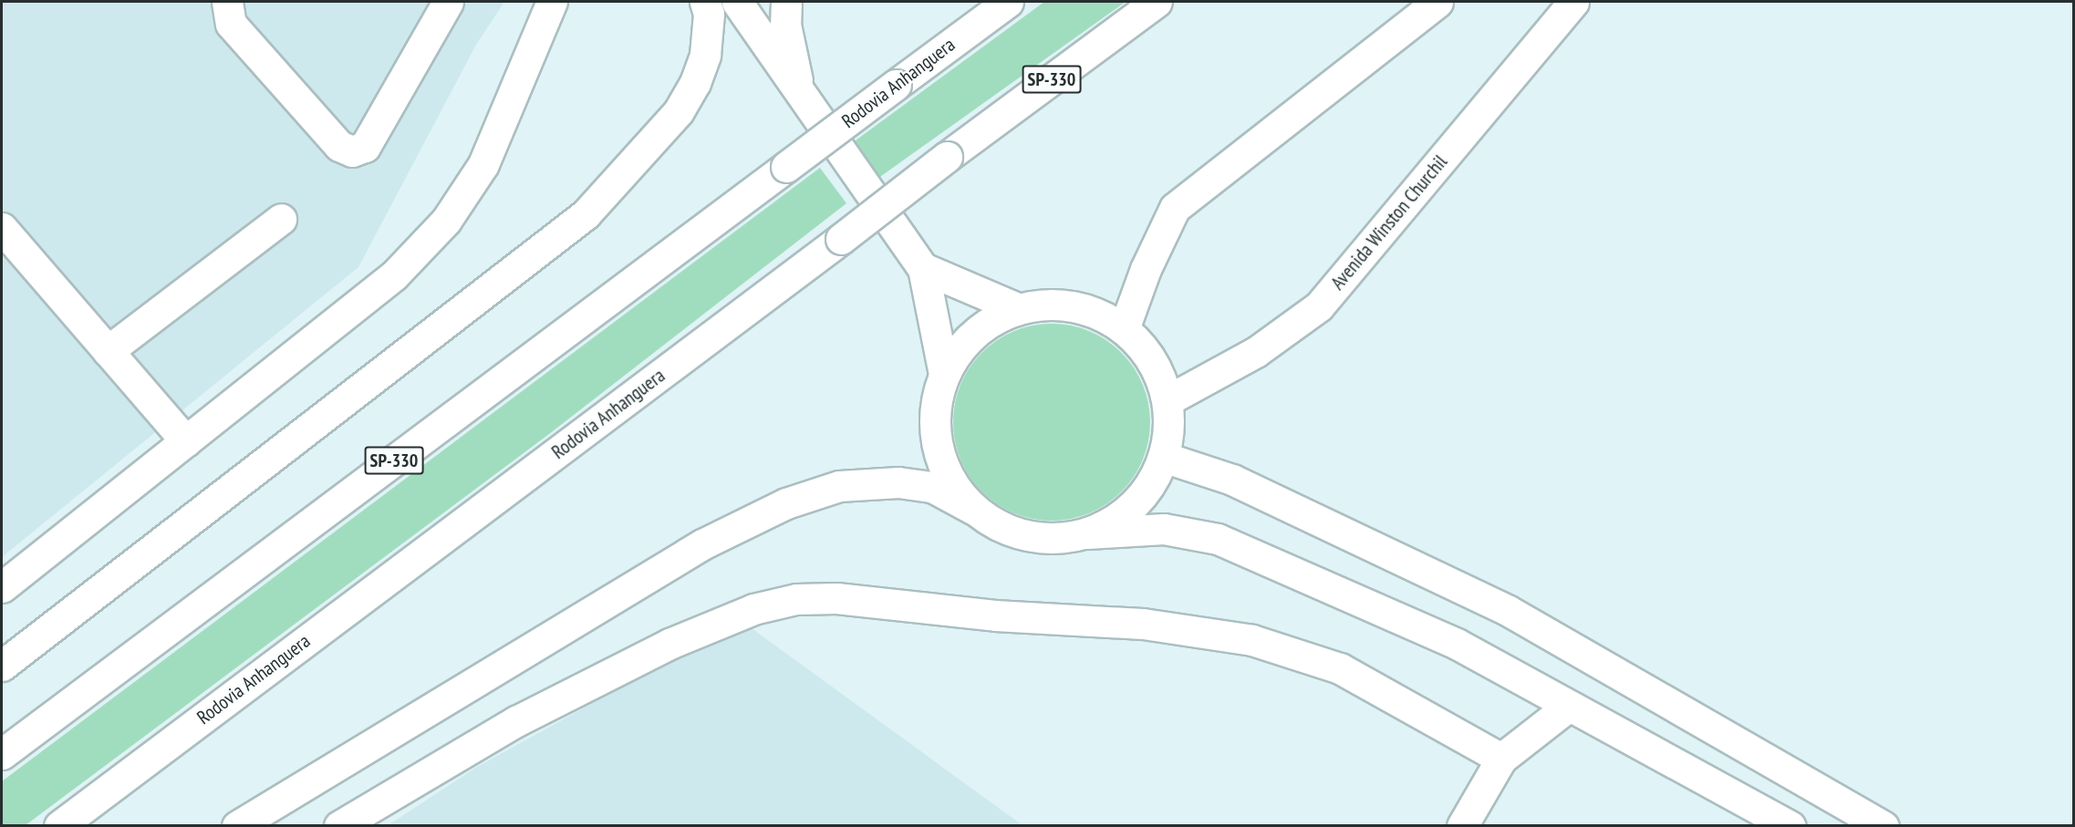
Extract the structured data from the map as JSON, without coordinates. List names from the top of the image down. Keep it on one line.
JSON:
{"streets":{"main road":["SP-330","Rodovia Anhanguera","Avenida Winston Churchil"]}}
